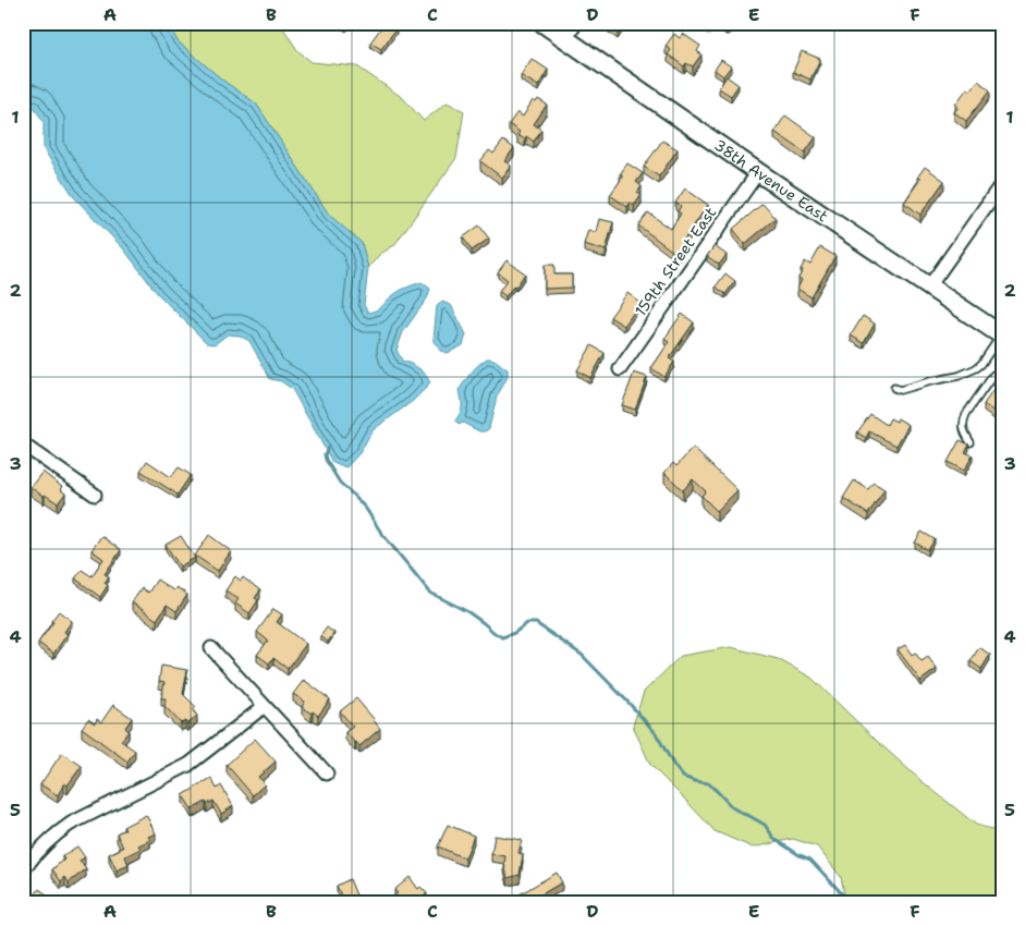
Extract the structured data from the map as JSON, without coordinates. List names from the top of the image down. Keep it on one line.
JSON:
{"streets":{"street":["38th Avenue East","159th Street East"]},"crossings":[["38th Avenue East","159th Street East"]],"grid":{"columns":["A","B","C","D","E","F"],"rows":["1","2","3","4","5"]}}
